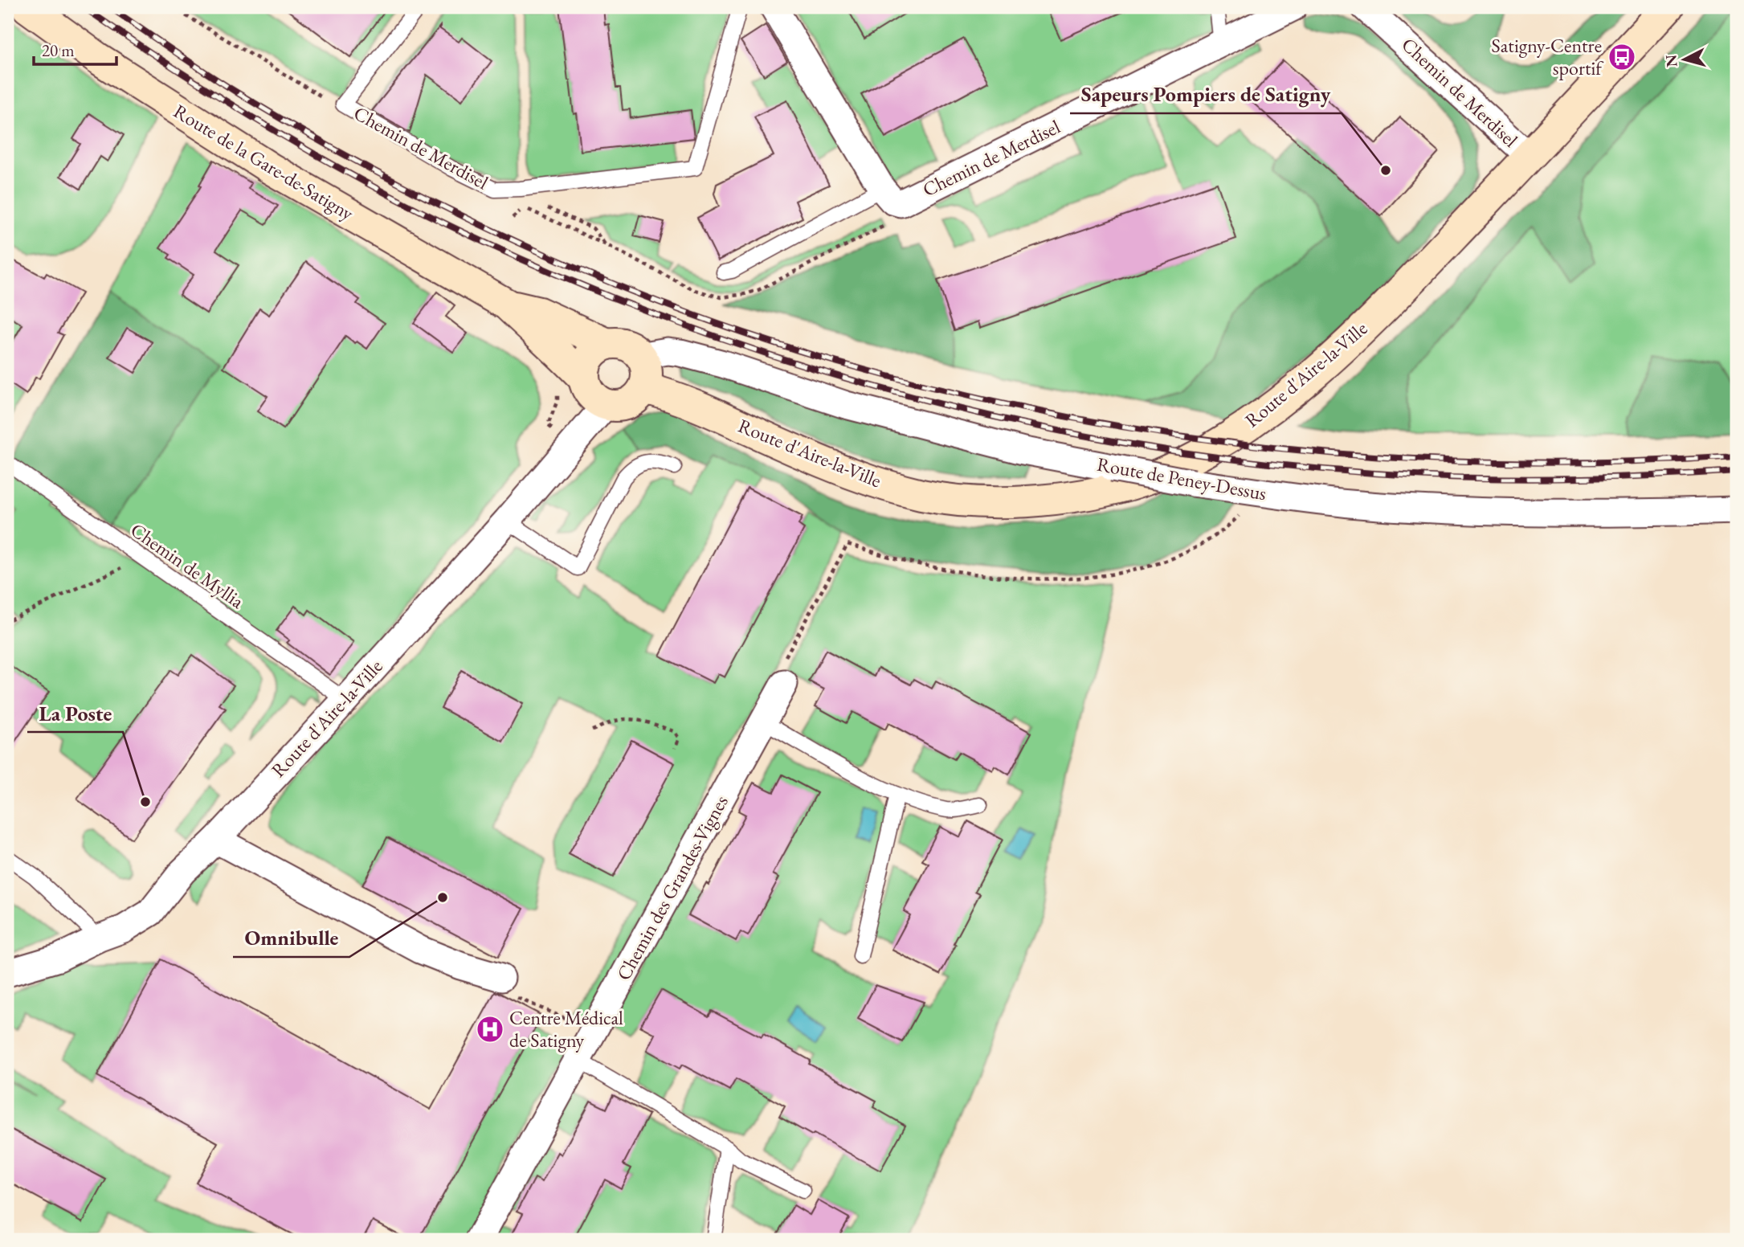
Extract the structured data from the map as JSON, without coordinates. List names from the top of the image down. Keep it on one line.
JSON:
{"streets":{"street":["Chemin de Merdisel","Route de la Gare-de-Satigny","Route d'Aire-la-Ville","Route de Peney-Dessus","Chemin des Grandes-Vignes"],"lane":["Chemin de Myllia"]},"crossings":[["Chemin de Merdisel","Route d'Aire-la-Ville"],["Route de la Gare-de-Satigny","Route d'Aire-la-Ville"],["Route de la Gare-de-Satigny","Route de Peney-Dessus"],["Route d'Aire-la-Ville","Route de Peney-Dessus"],["Route d'Aire-la-Ville","Chemin de Myllia"]],"places":{"bus stop":["Satigny-Centre sportif"],"other":["Sapeurs Pompiers de Satigny","La Poste","Omnibulle"],"hospital":["Centre Médical de Satigny"]},"scale_bar":"20 m","north":"left"}
